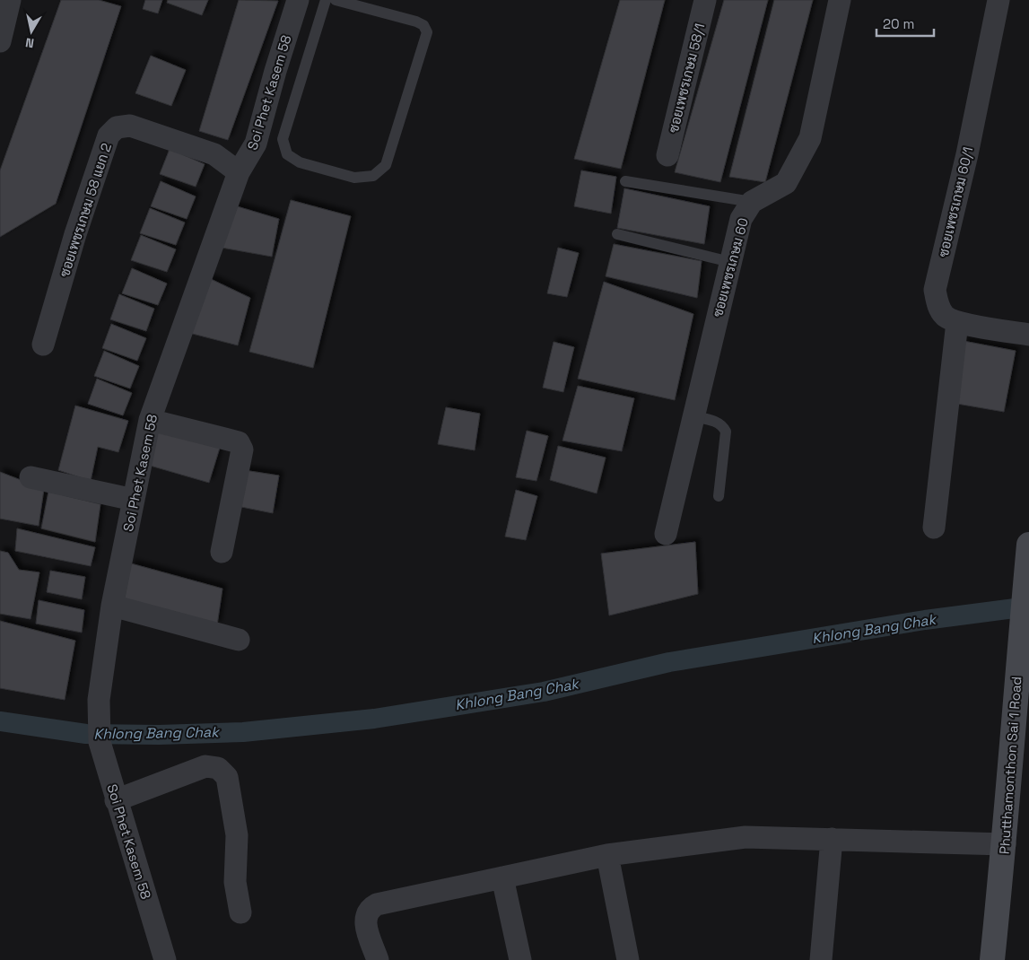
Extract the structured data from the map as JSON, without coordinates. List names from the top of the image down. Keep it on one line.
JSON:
{"streets":{"main road":["Phutthamonthon Sai 1 Road"],"street":["ซอยเพชรเกษม 58/1","Soi Phet Kasem 58","ซอยเพชรเกษม 60/1","ซอยเพชรเกษม 58 แยก 2","ซอยเพชรเกษม 60"]},"crossings":[["Soi Phet Kasem 58","ซอยเพชรเกษม 58 แยก 2"]],"water":["Khlong Bang Chak"],"scale_bar":"20 m","north":"bottom"}
